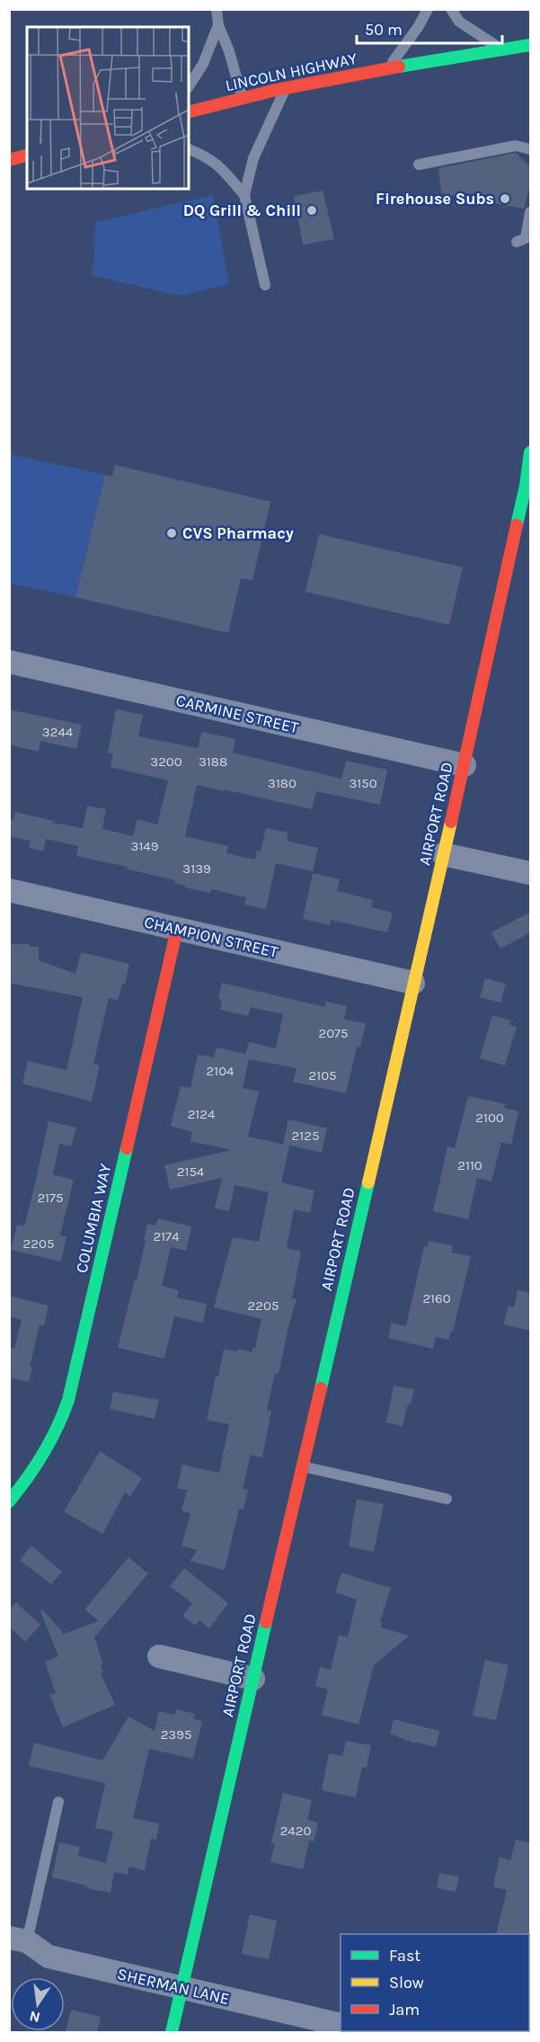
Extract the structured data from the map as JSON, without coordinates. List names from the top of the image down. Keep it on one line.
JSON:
{"streets":{"main road":["LINCOLN HIGHWAY","AIRPORT ROAD","COLUMBIA WAY"],"street":["CARMINE STREET","CHAMPION STREET","SHERMAN LANE"]},"crossings":[["CARMINE STREET","AIRPORT ROAD"],["AIRPORT ROAD","CHAMPION STREET"],["AIRPORT ROAD","SHERMAN LANE"],["CHAMPION STREET","COLUMBIA WAY"]],"places":["Firehouse Subs","DQ Grill & Chill","CVS Pharmacy"],"house_numbers":["3244","3200","3188","3180","3150","3149","3139","2075","2104","2105","2124","2100","2125","2110","2154","2175","2174","2205","2160","2205","2395","2420"],"legend":["Fast","Slow","Jam"],"scale_bar":"50 m","north":"bottom"}
